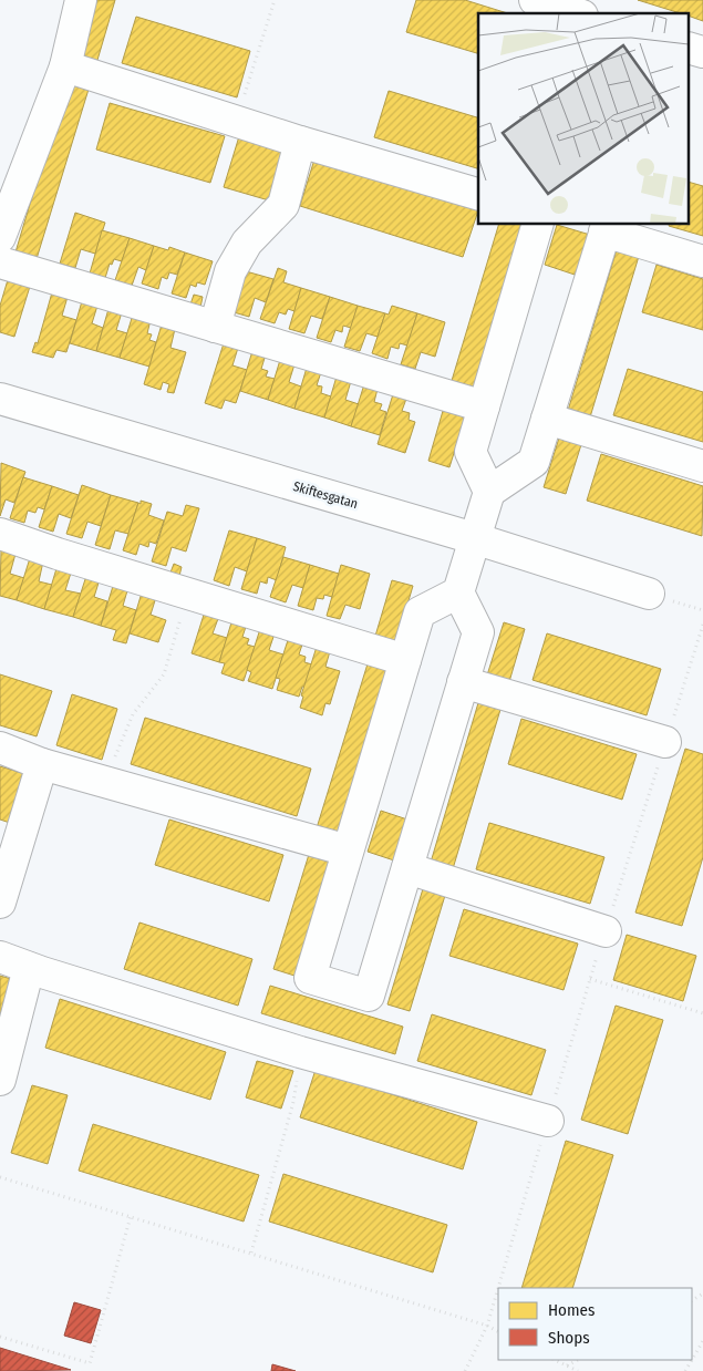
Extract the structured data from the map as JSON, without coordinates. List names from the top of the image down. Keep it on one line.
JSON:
{"streets":{"street":["Skiftesgatan"]},"legend":["Homes","Shops"]}
